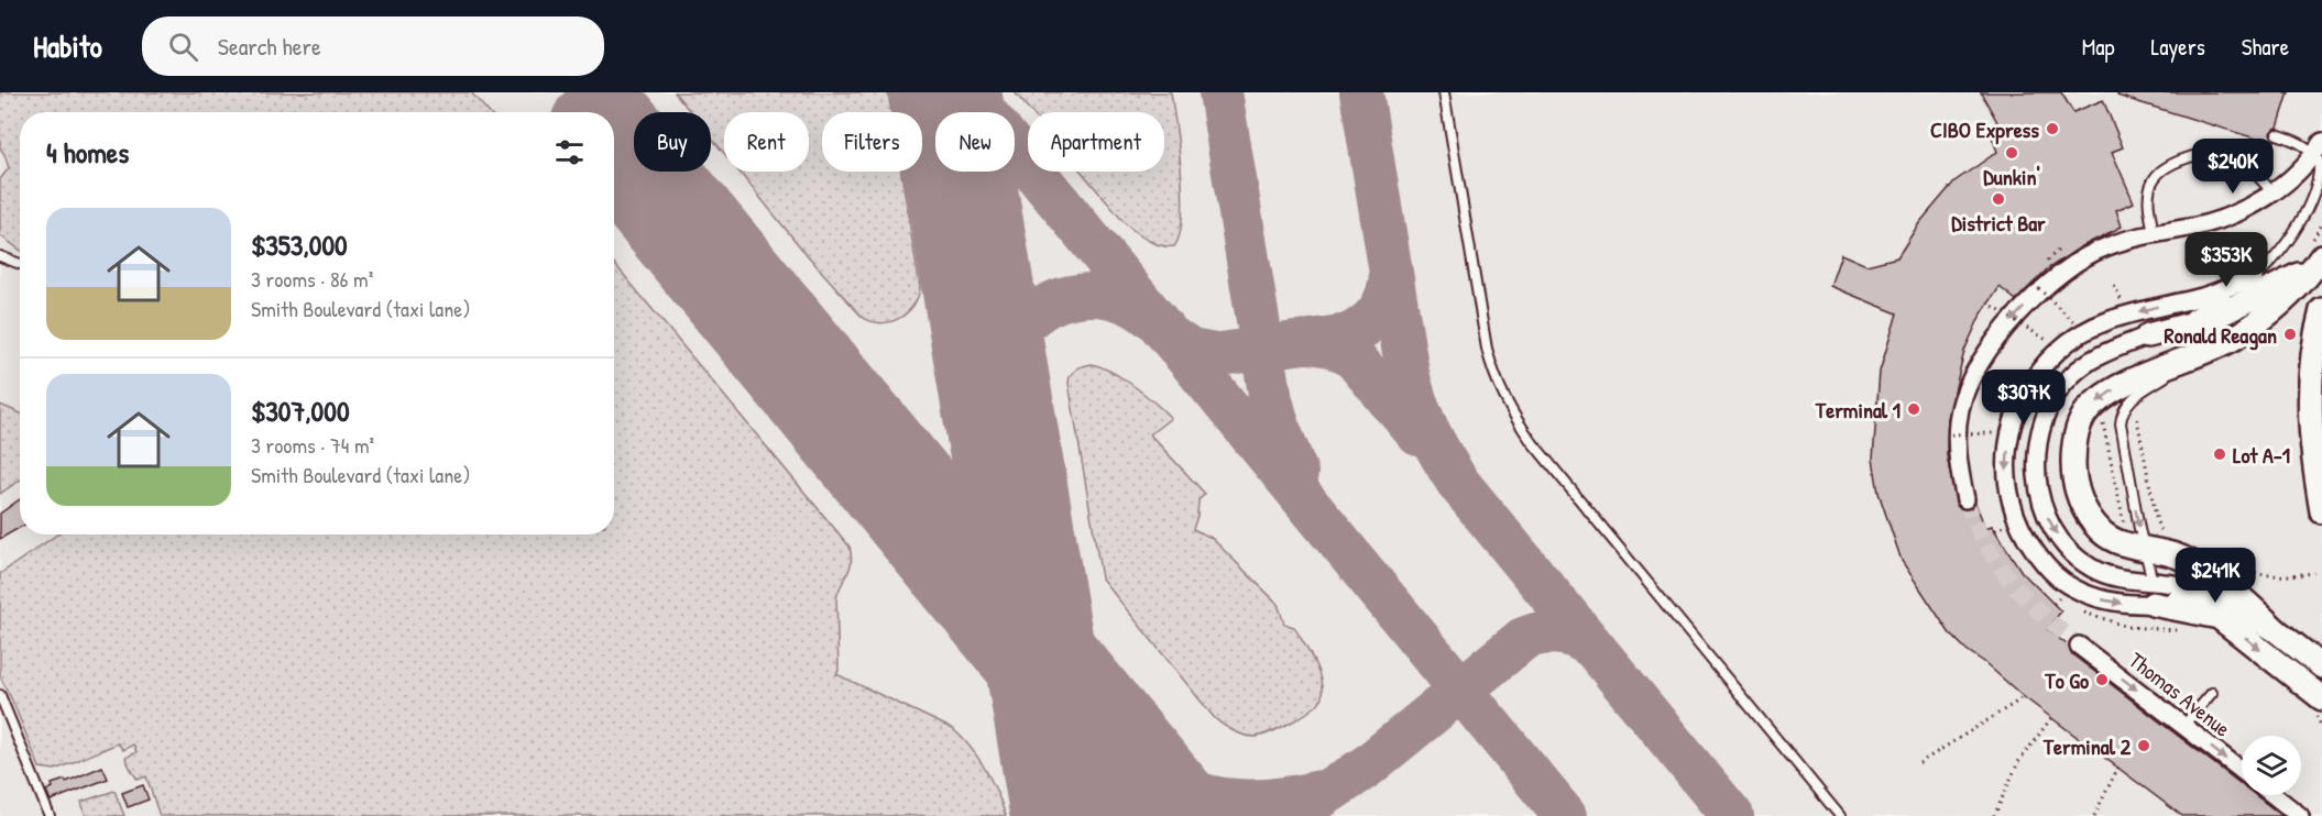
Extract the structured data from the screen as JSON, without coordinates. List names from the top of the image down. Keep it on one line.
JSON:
{"streets":{"street":["Thomas Avenue"]},"one_way":["Thomas Avenue"],"places":["CIBO Express","Dunkin'","District Bar","Ronald Reagan","Terminal 1","Lot A-1","To Go","Terminal 2"],"page":{"header":"Habito","search":"Search here","nav":["Map","Layers","Share"],"chip":["Buy","Rent","Filters","New","Apartment"],"heading":"4 homes","price":["$240K","$353K","$307K","$241K"],"list":[{"name":"$353,000","note":"3 rooms · 86 m² · Smith Boulevard (taxi lane)"},{"name":"$307,000","note":"3 rooms · 74 m² · Smith Boulevard (taxi lane)"}]}}
